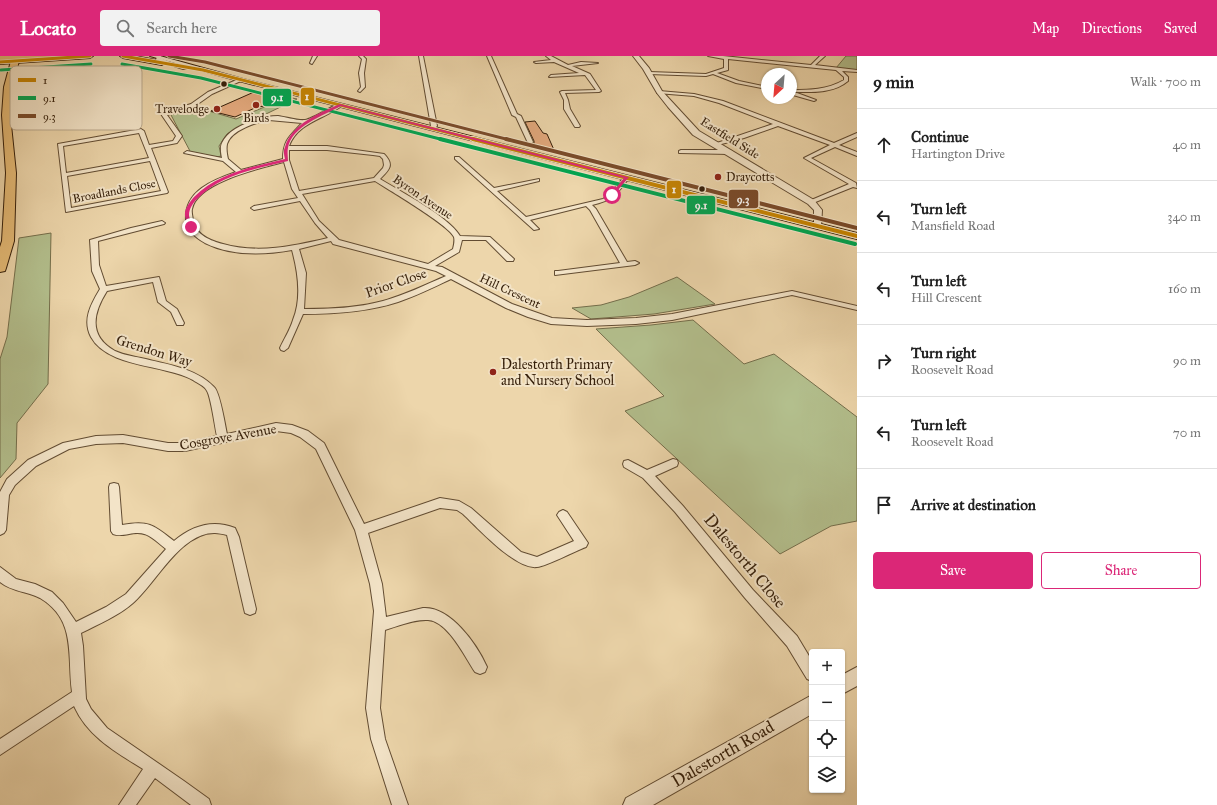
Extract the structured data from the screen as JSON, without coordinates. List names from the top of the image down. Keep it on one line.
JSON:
{"streets":{"street":["Eastfield Side","Broadlands Close","Byron Avenue","Prior Close","Hill Crescent","Grendon Way","Cosgrove Avenue","Dalestorth Close","Dalestorth Road"]},"crossings":[["Byron Avenue","Hill Crescent"],["Prior Close","Hill Crescent"],["Grendon Way","Cosgrove Avenue"]],"places":["Birds","Travelodge","Draycotts","Dalestorth Primary and Nursery School"],"lines":["transit line 1","transit line 9.3","transit line 9.1"],"legend":["1","9.1","9.3"],"north":"bottom left","page":{"header":"Locato","search":"Search here","nav":["Map","Directions","Saved"],"heading":["9 min","Walk · 700 m"],"list":[["Continue","Hartington Drive","40 m"],["Turn left","Mansfield Road","340 m"],["Turn left","Hill Crescent","160 m"],["Turn right","Roosevelt Road","90 m"],["Turn left","Roosevelt Road","70 m"],"Arrive at destination"],"buttons":["Save","Share"],"map_buttons":["+","−"]}}
